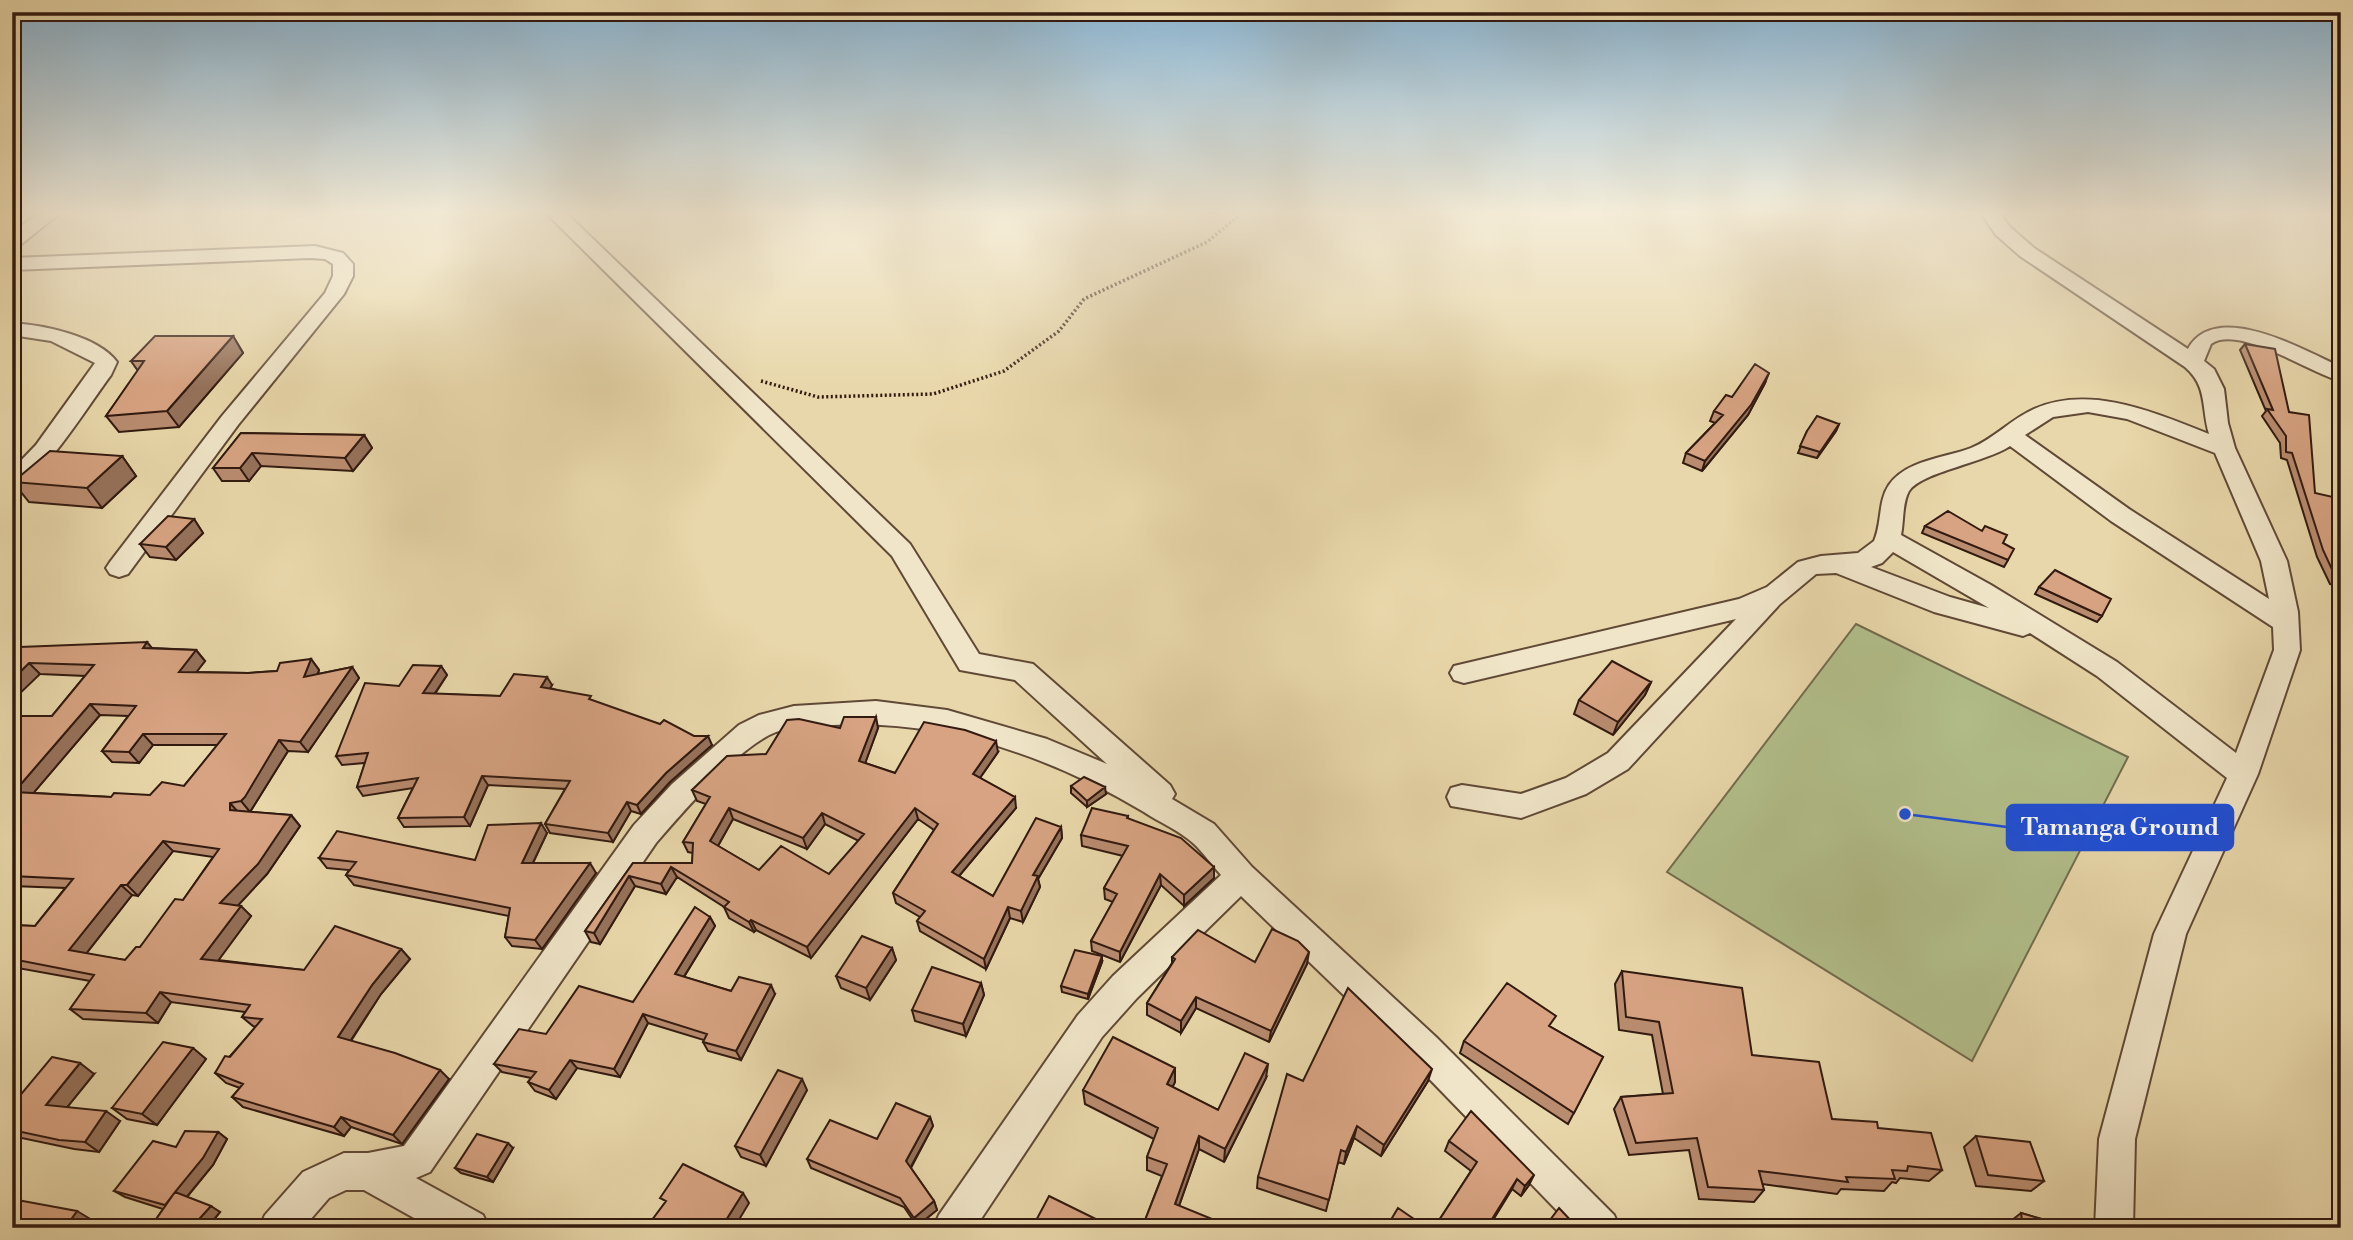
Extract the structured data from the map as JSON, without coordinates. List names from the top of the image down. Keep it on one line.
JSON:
{"places":["Tamanga Ground"]}
